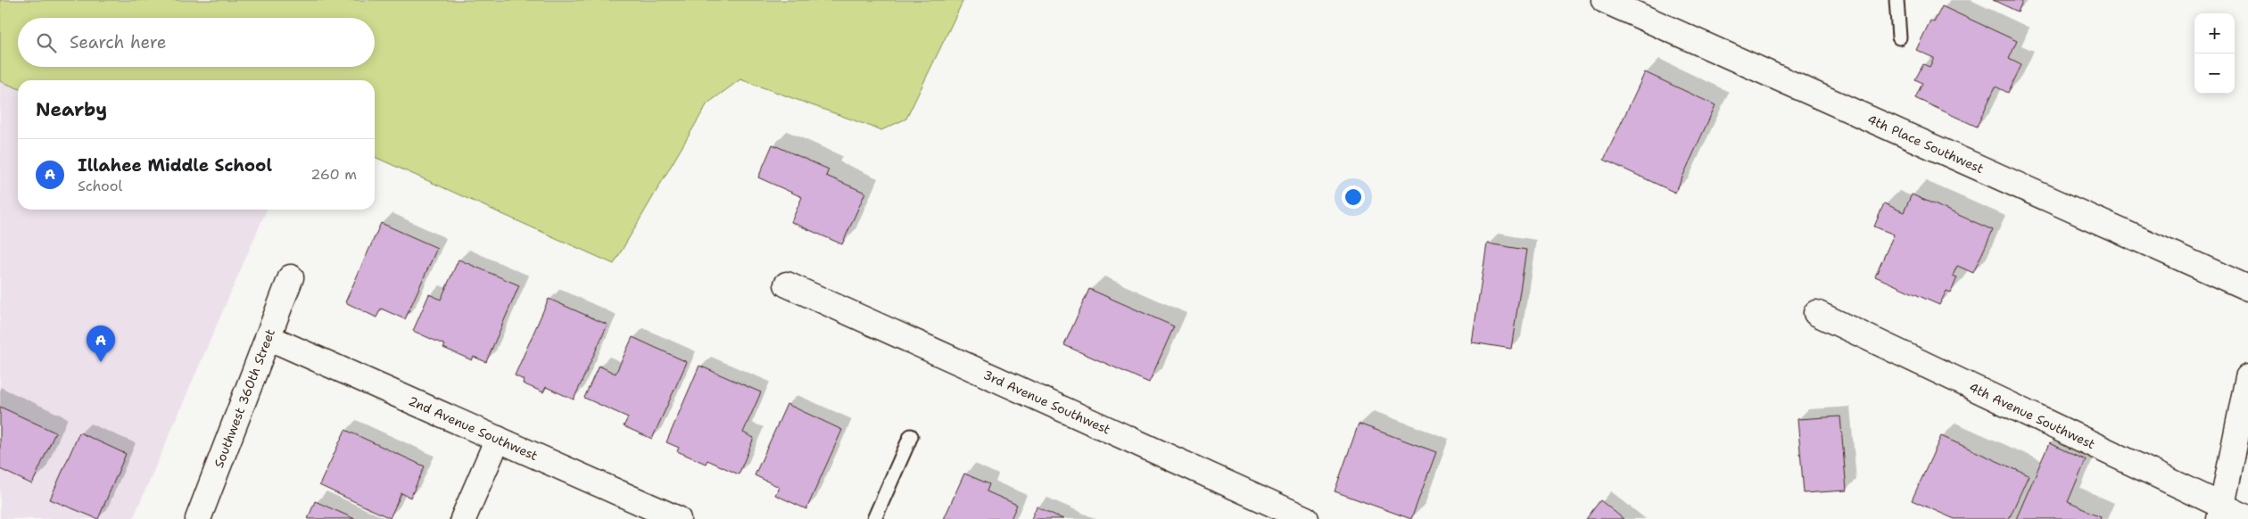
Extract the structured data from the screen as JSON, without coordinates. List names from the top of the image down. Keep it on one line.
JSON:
{"streets":{"street":["4th Place Southwest","Southwest 360th Street","3rd Avenue Southwest","4th Avenue Southwest","2nd Avenue Southwest"]},"crossings":[["Southwest 360th Street","2nd Avenue Southwest"]],"page":{"map_buttons":["+","−"],"search":"Search here","heading":"Nearby","list":[{"mark":"A","name":"Illahee Middle School","note":"School","value":"260 m"}],"pins":"A"}}
